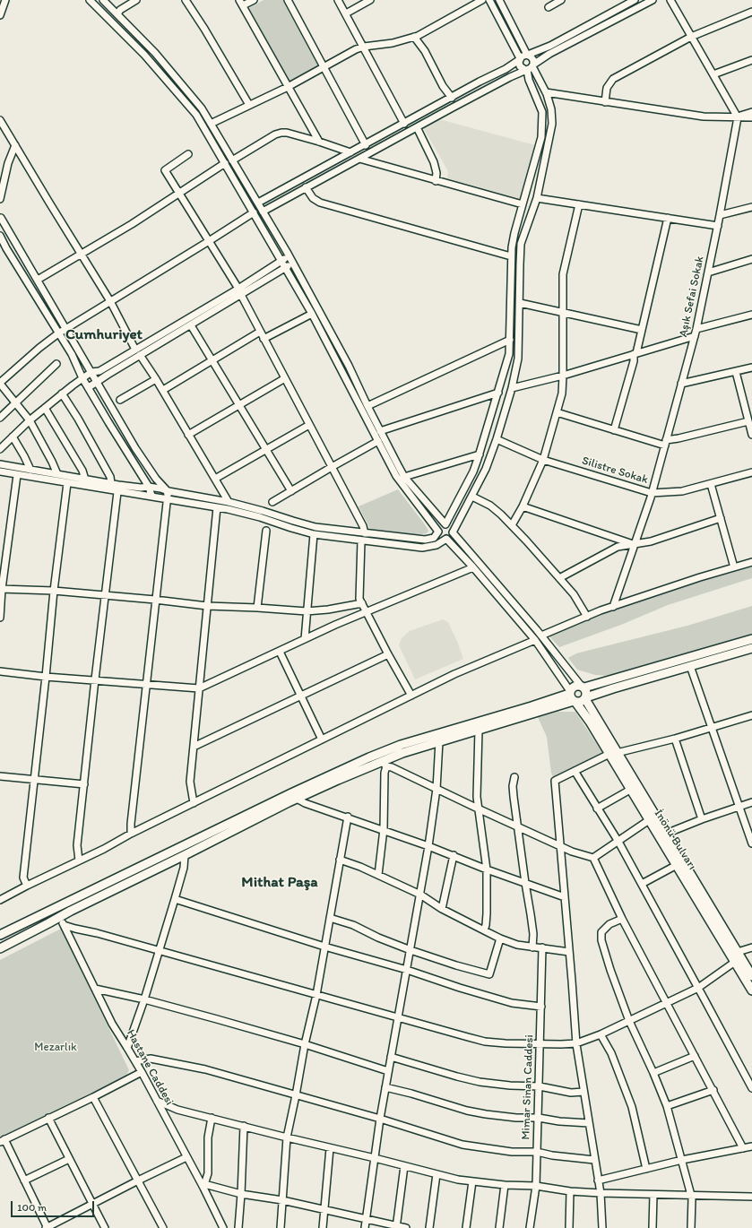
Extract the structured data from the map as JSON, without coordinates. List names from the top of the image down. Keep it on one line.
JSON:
{"streets":{"main road":["İnönü Bulvarı"],"street":["Aşık Sefai Sokak","Silistre Sokak","Hastane Caddesi","Mimar Sinan Caddesi"]},"crossings":[["Aşık Sefai Sokak","Silistre Sokak"]],"districts":["Cumhuriyet","Mithat Paşa"],"parks":["Mezarlık"],"scale_bar":"100 m"}
